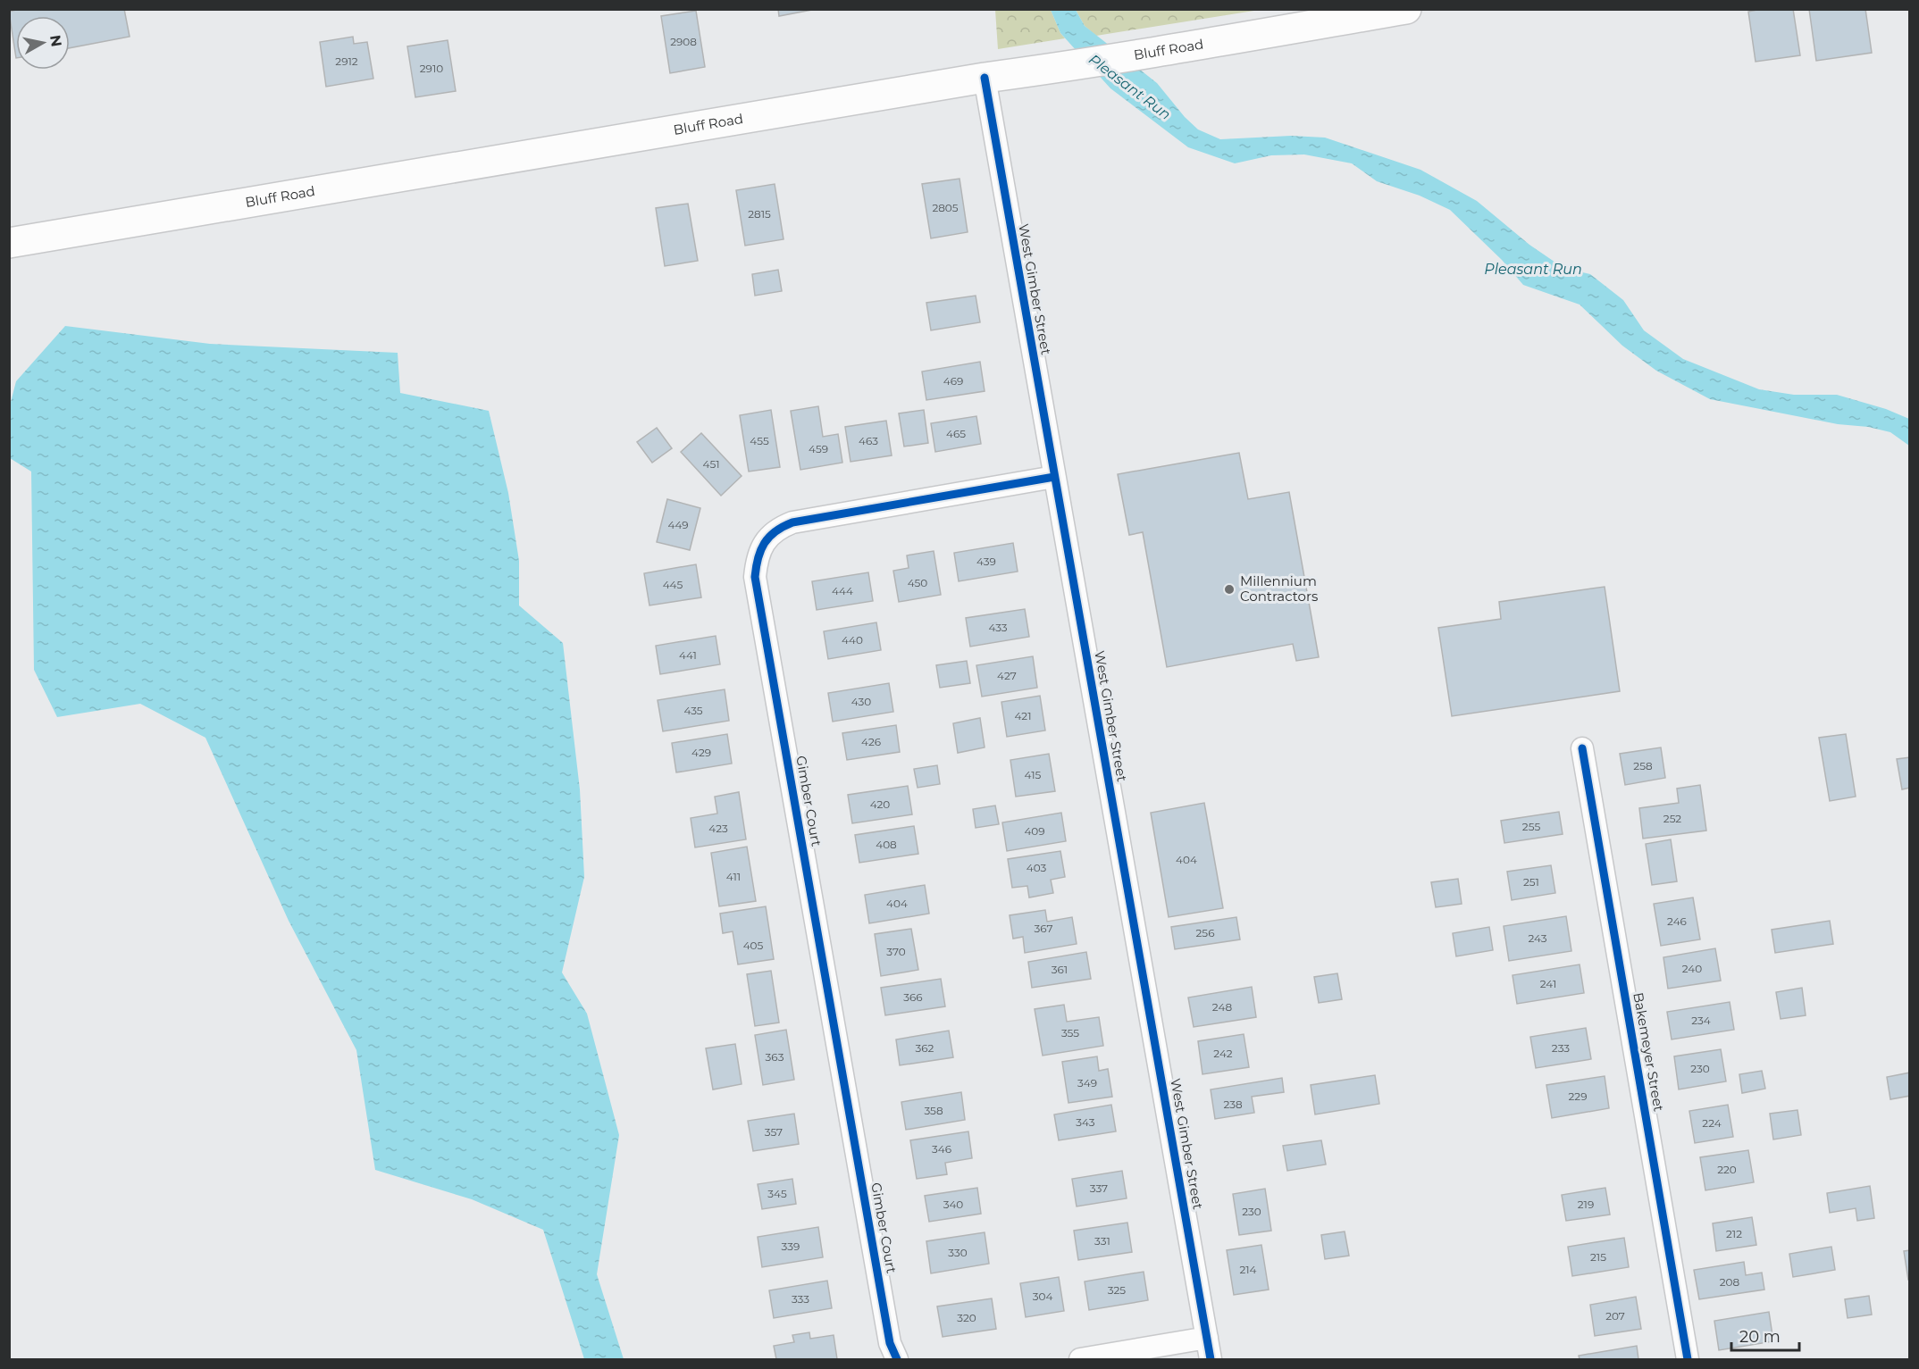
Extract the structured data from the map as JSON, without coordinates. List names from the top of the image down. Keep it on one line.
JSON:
{"streets":{"main road":["Bluff Road"],"street":["West Gimber Street","Gimber Court","Bakemeyer Street"]},"crossings":[["Bluff Road","West Gimber Street"],["West Gimber Street","Gimber Court"]],"water":["Pleasant Run"],"places":["Millennium Contractors"],"house_numbers":["2908","2912","2910","2805","2815","469","465","455","463","459","451","449","439","450","445","444","433","440","441","427","430","435","421","426","429","258","415","420","252","255","423","409","408","404","403","411","251","404","246","367","256","243","405","370","240","361","241","366","248","234","355","362","233","242","363","230","349","229","238","358","343","224","357","346","220","337","345","340","219","230","212","331","339","330","215","214","208","325","304","333","207","320"],"scale_bar":"20 m","north":"right"}
